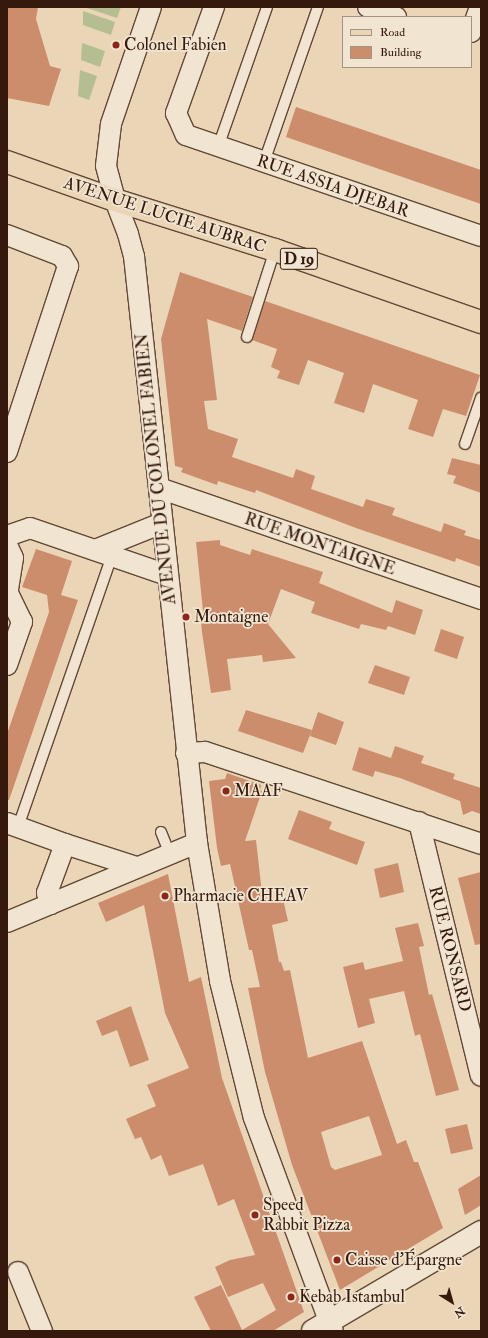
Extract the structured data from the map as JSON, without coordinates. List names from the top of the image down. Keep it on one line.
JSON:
{"streets":{"main road":["AVENUE LUCIE AUBRAC","D 19"],"street":["RUE ASSIA DJEBAR","AVENUE DU COLONEL FABIEN","RUE MONTAIGNE","RUE RONSARD"]},"crossings":[["AVENUE LUCIE AUBRAC","AVENUE DU COLONEL FABIEN"],["AVENUE DU COLONEL FABIEN","RUE MONTAIGNE"]],"places":["Colonel Fabien","Montaigne","MAAF","Pharmacie CHEAV","Speed Rabbit Pizza","Caisse d'Épargne","Kebab Istambul"],"legend":["Road","Building"],"north":"bottom right"}
